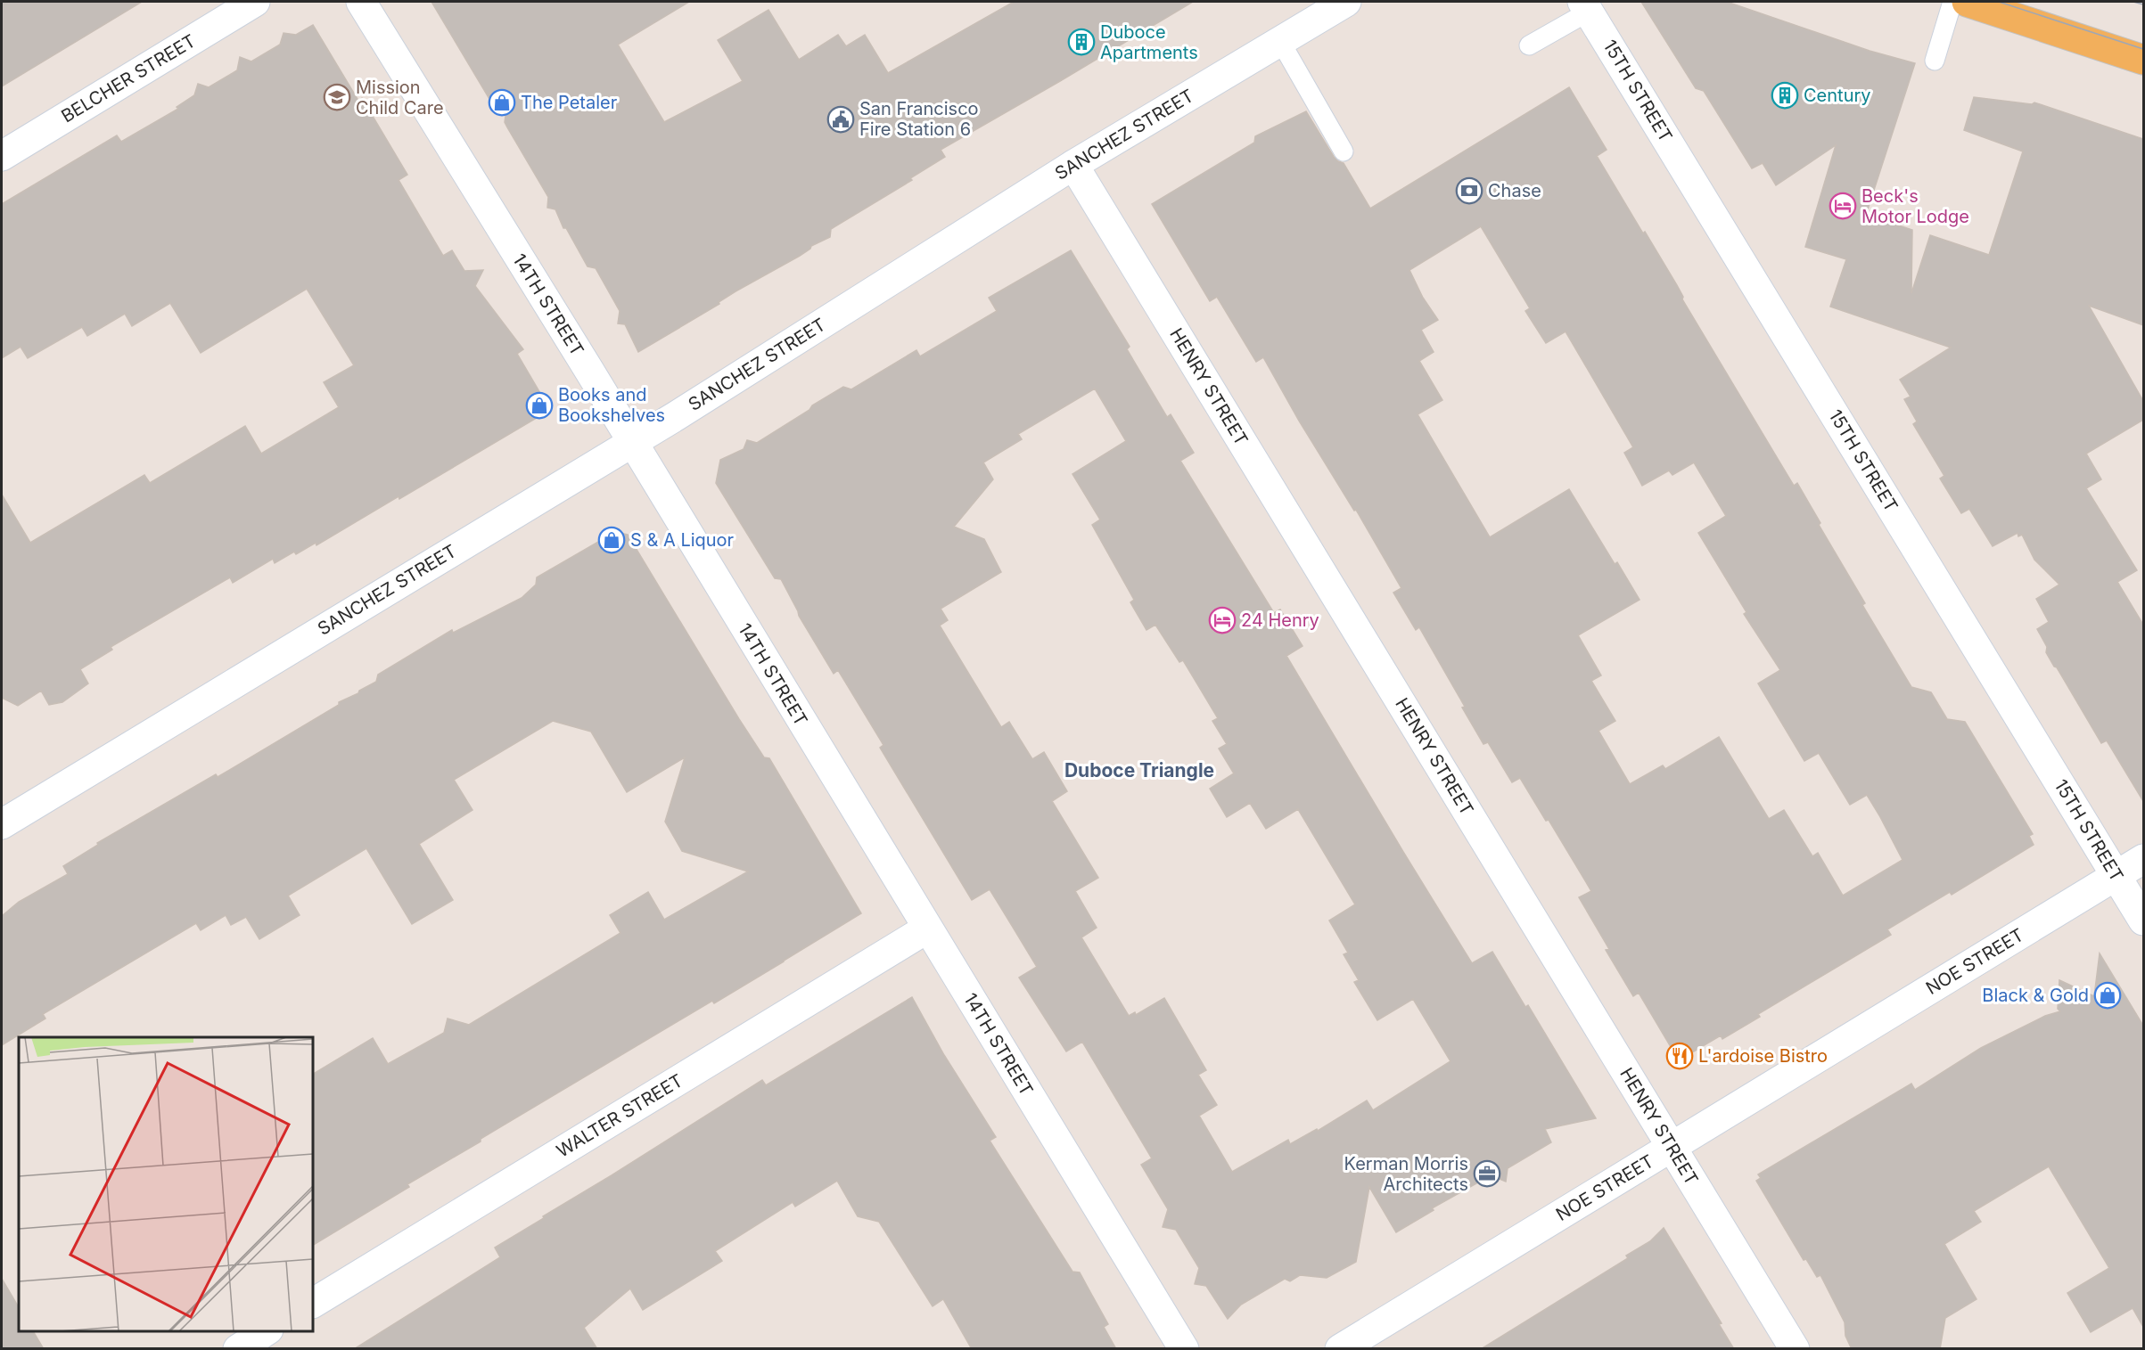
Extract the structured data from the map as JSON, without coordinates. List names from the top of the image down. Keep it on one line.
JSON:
{"streets":{"street":["BELCHER STREET","15TH STREET","SANCHEZ STREET","14TH STREET","HENRY STREET","NOE STREET","WALTER STREET"]},"crossings":[["15TH STREET","NOE STREET"],["SANCHEZ STREET","14TH STREET"],["SANCHEZ STREET","HENRY STREET"],["14TH STREET","WALTER STREET"],["HENRY STREET","NOE STREET"]],"districts":["Duboce Triangle"],"places":{"building":["Duboce Apartments","Century"],"school or university":["Mission Child Care"],"shop":["The Petaler","Books and Bookshelves","S & A Liquor","Black & Gold"],"public building":["San Francisco Fire Station 6"],"bank":["Chase"],"hotel":["Beck's Motor Lodge","24 Henry"],"restaurant":["L'ardoise Bistro"],"office":["Kerman Morris Architects"]}}
